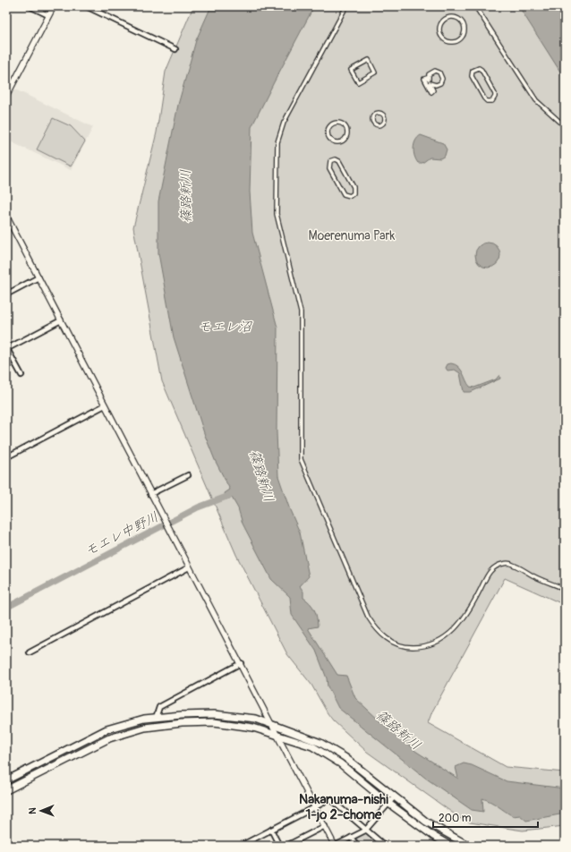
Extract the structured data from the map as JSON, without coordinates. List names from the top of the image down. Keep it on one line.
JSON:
{"districts":["Nakanuma-nishi 1-jo 2-chome"],"water":["篠路新川","モエレ沼","モエレ中野川"],"parks":["Moerenuma Park"],"scale_bar":"200 m","north":"left"}
